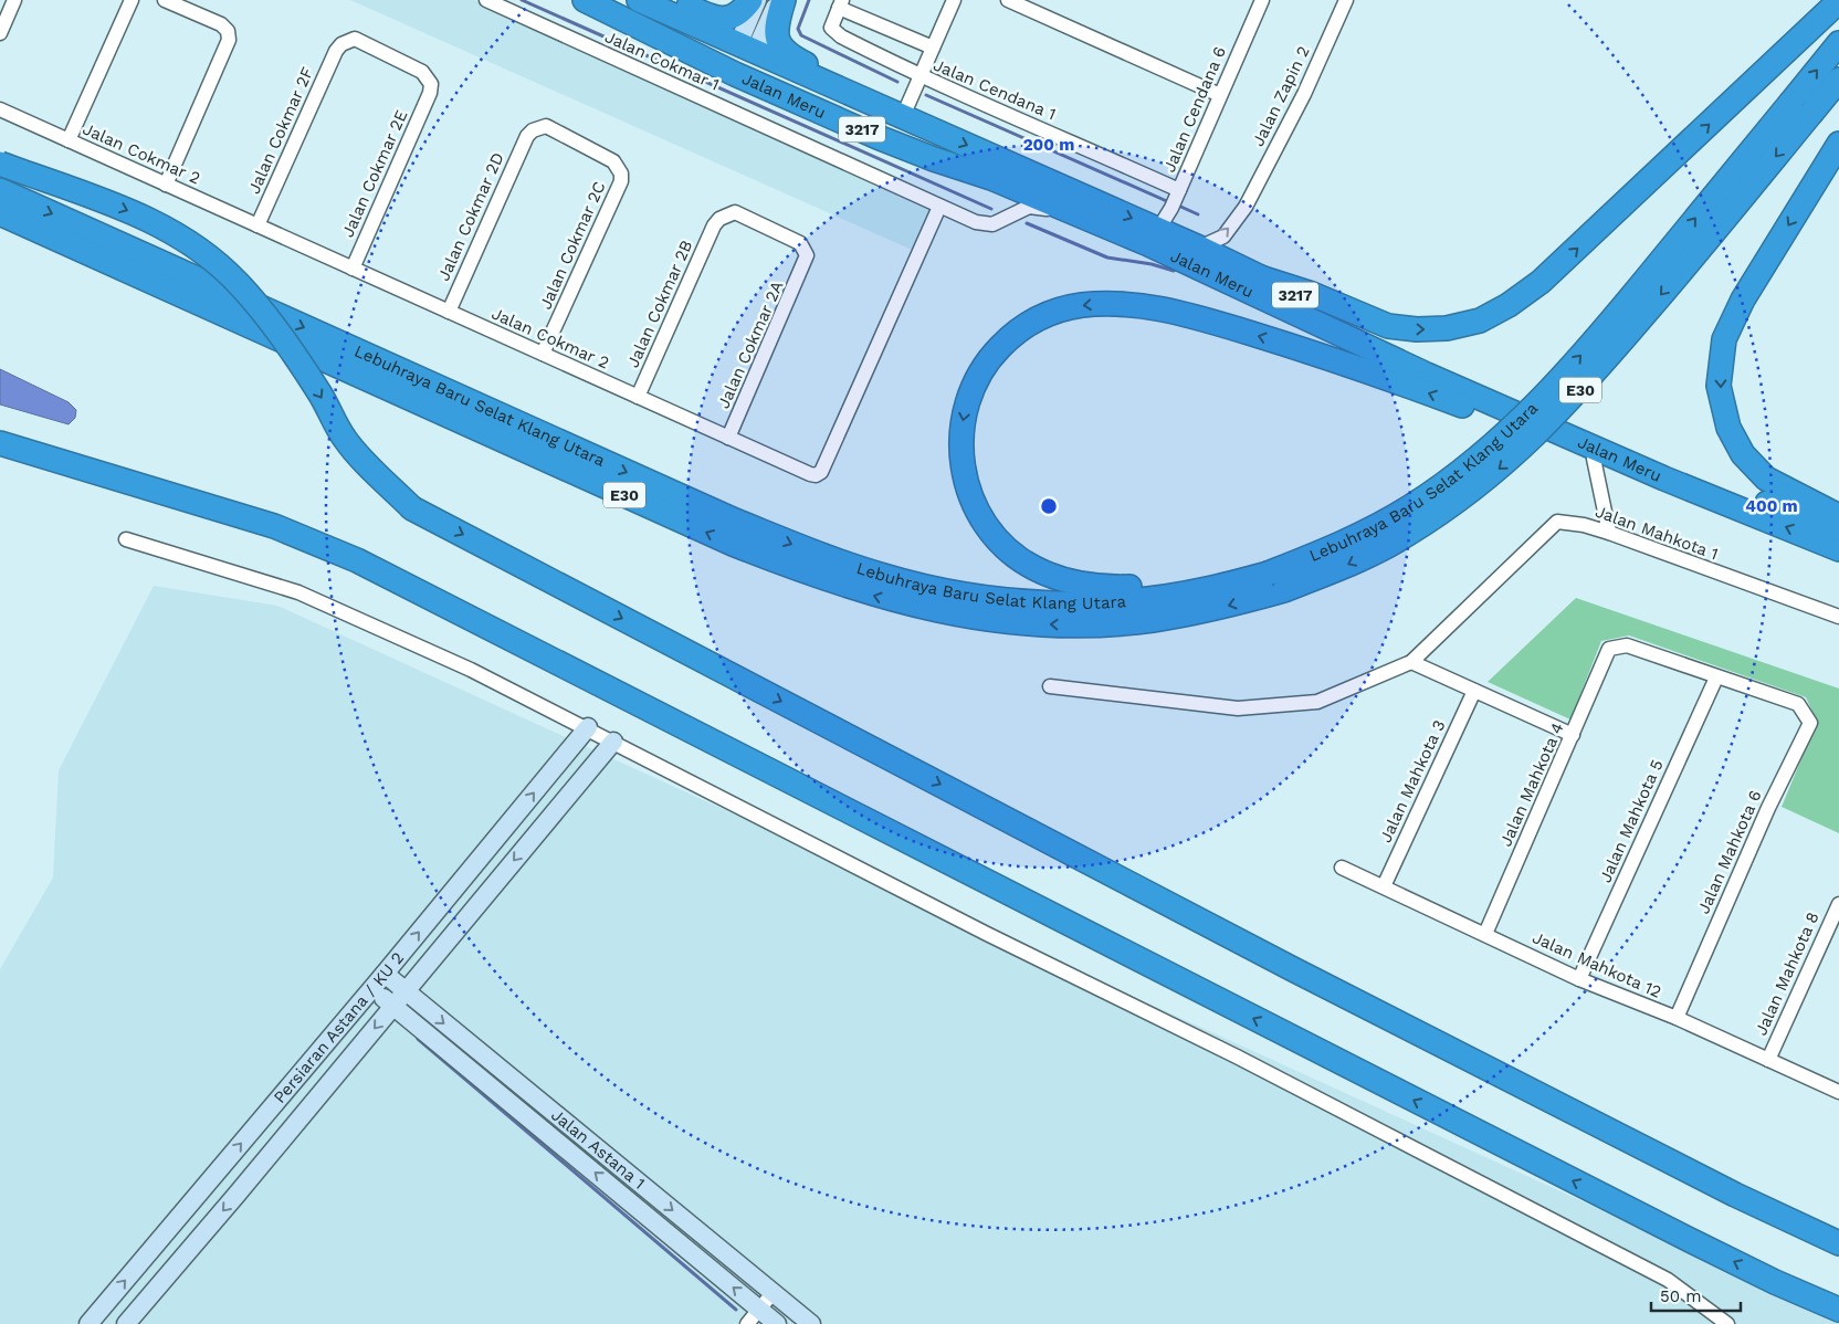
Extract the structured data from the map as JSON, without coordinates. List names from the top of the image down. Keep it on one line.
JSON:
{"streets":{"highway":["Jalan Meru","3217","E30","Lebuhraya Baru Selat Klang Utara"],"street":["Jalan Cokmar 1","Jalan Cendana 1","Jalan Zapin 2","Jalan Cendana 6","Jalan Cokmar 2F","Jalan Cokmar 2","Jalan Cokmar 2E","Jalan Cokmar 2D","Jalan Cokmar 2C","Jalan Cokmar 2B","Jalan Cokmar 2A","Jalan Mahkota 1","Jalan Mahkota 3","Jalan Mahkota 4","Jalan Mahkota 5","Jalan Mahkota 6","Jalan Mahkota 12","Jalan Mahkota 8","Persiaran Astana / KU 2","Jalan Astana 1"]},"crossings":[["Jalan Cokmar 1","Jalan Meru"],["Jalan Cokmar 1","Jalan Cendana 6"],["Jalan Cokmar 1","Jalan Cokmar 2"],["Jalan Cendana 1","Jalan Cendana 6"],["Jalan Meru","Jalan Zapin 2"],["Jalan Meru","Jalan Cendana 6"],["Jalan Cokmar 2F","Jalan Cokmar 2"],["Jalan Cokmar 2F","Jalan Cokmar 2E"],["Jalan Cokmar 2","Jalan Cokmar 2E"],["Jalan Cokmar 2","Jalan Cokmar 2D"],["Jalan Cokmar 2","Jalan Cokmar 2C"],["Jalan Cokmar 2","Jalan Cokmar 2B"],["Jalan Cokmar 2","Jalan Cokmar 2A"],["Jalan Cokmar 2D","Jalan Cokmar 2C"],["Jalan Cokmar 2B","Jalan Cokmar 2A"],["Jalan Mahkota 3","Jalan Mahkota 12"],["Jalan Mahkota 4","Jalan Mahkota 5"],["Jalan Mahkota 4","Jalan Mahkota 6"],["Jalan Mahkota 4","Jalan Mahkota 12"],["Jalan Mahkota 5","Jalan Mahkota 6"],["Jalan Mahkota 5","Jalan Mahkota 12"],["Jalan Mahkota 6","Jalan Mahkota 12"],["Jalan Mahkota 12","Jalan Mahkota 8"],["Persiaran Astana / KU 2","Jalan Astana 1"]],"one_way":["Jalan Zapin 2"],"scale_bar":"50 m","rings":["200 m","400 m"]}
